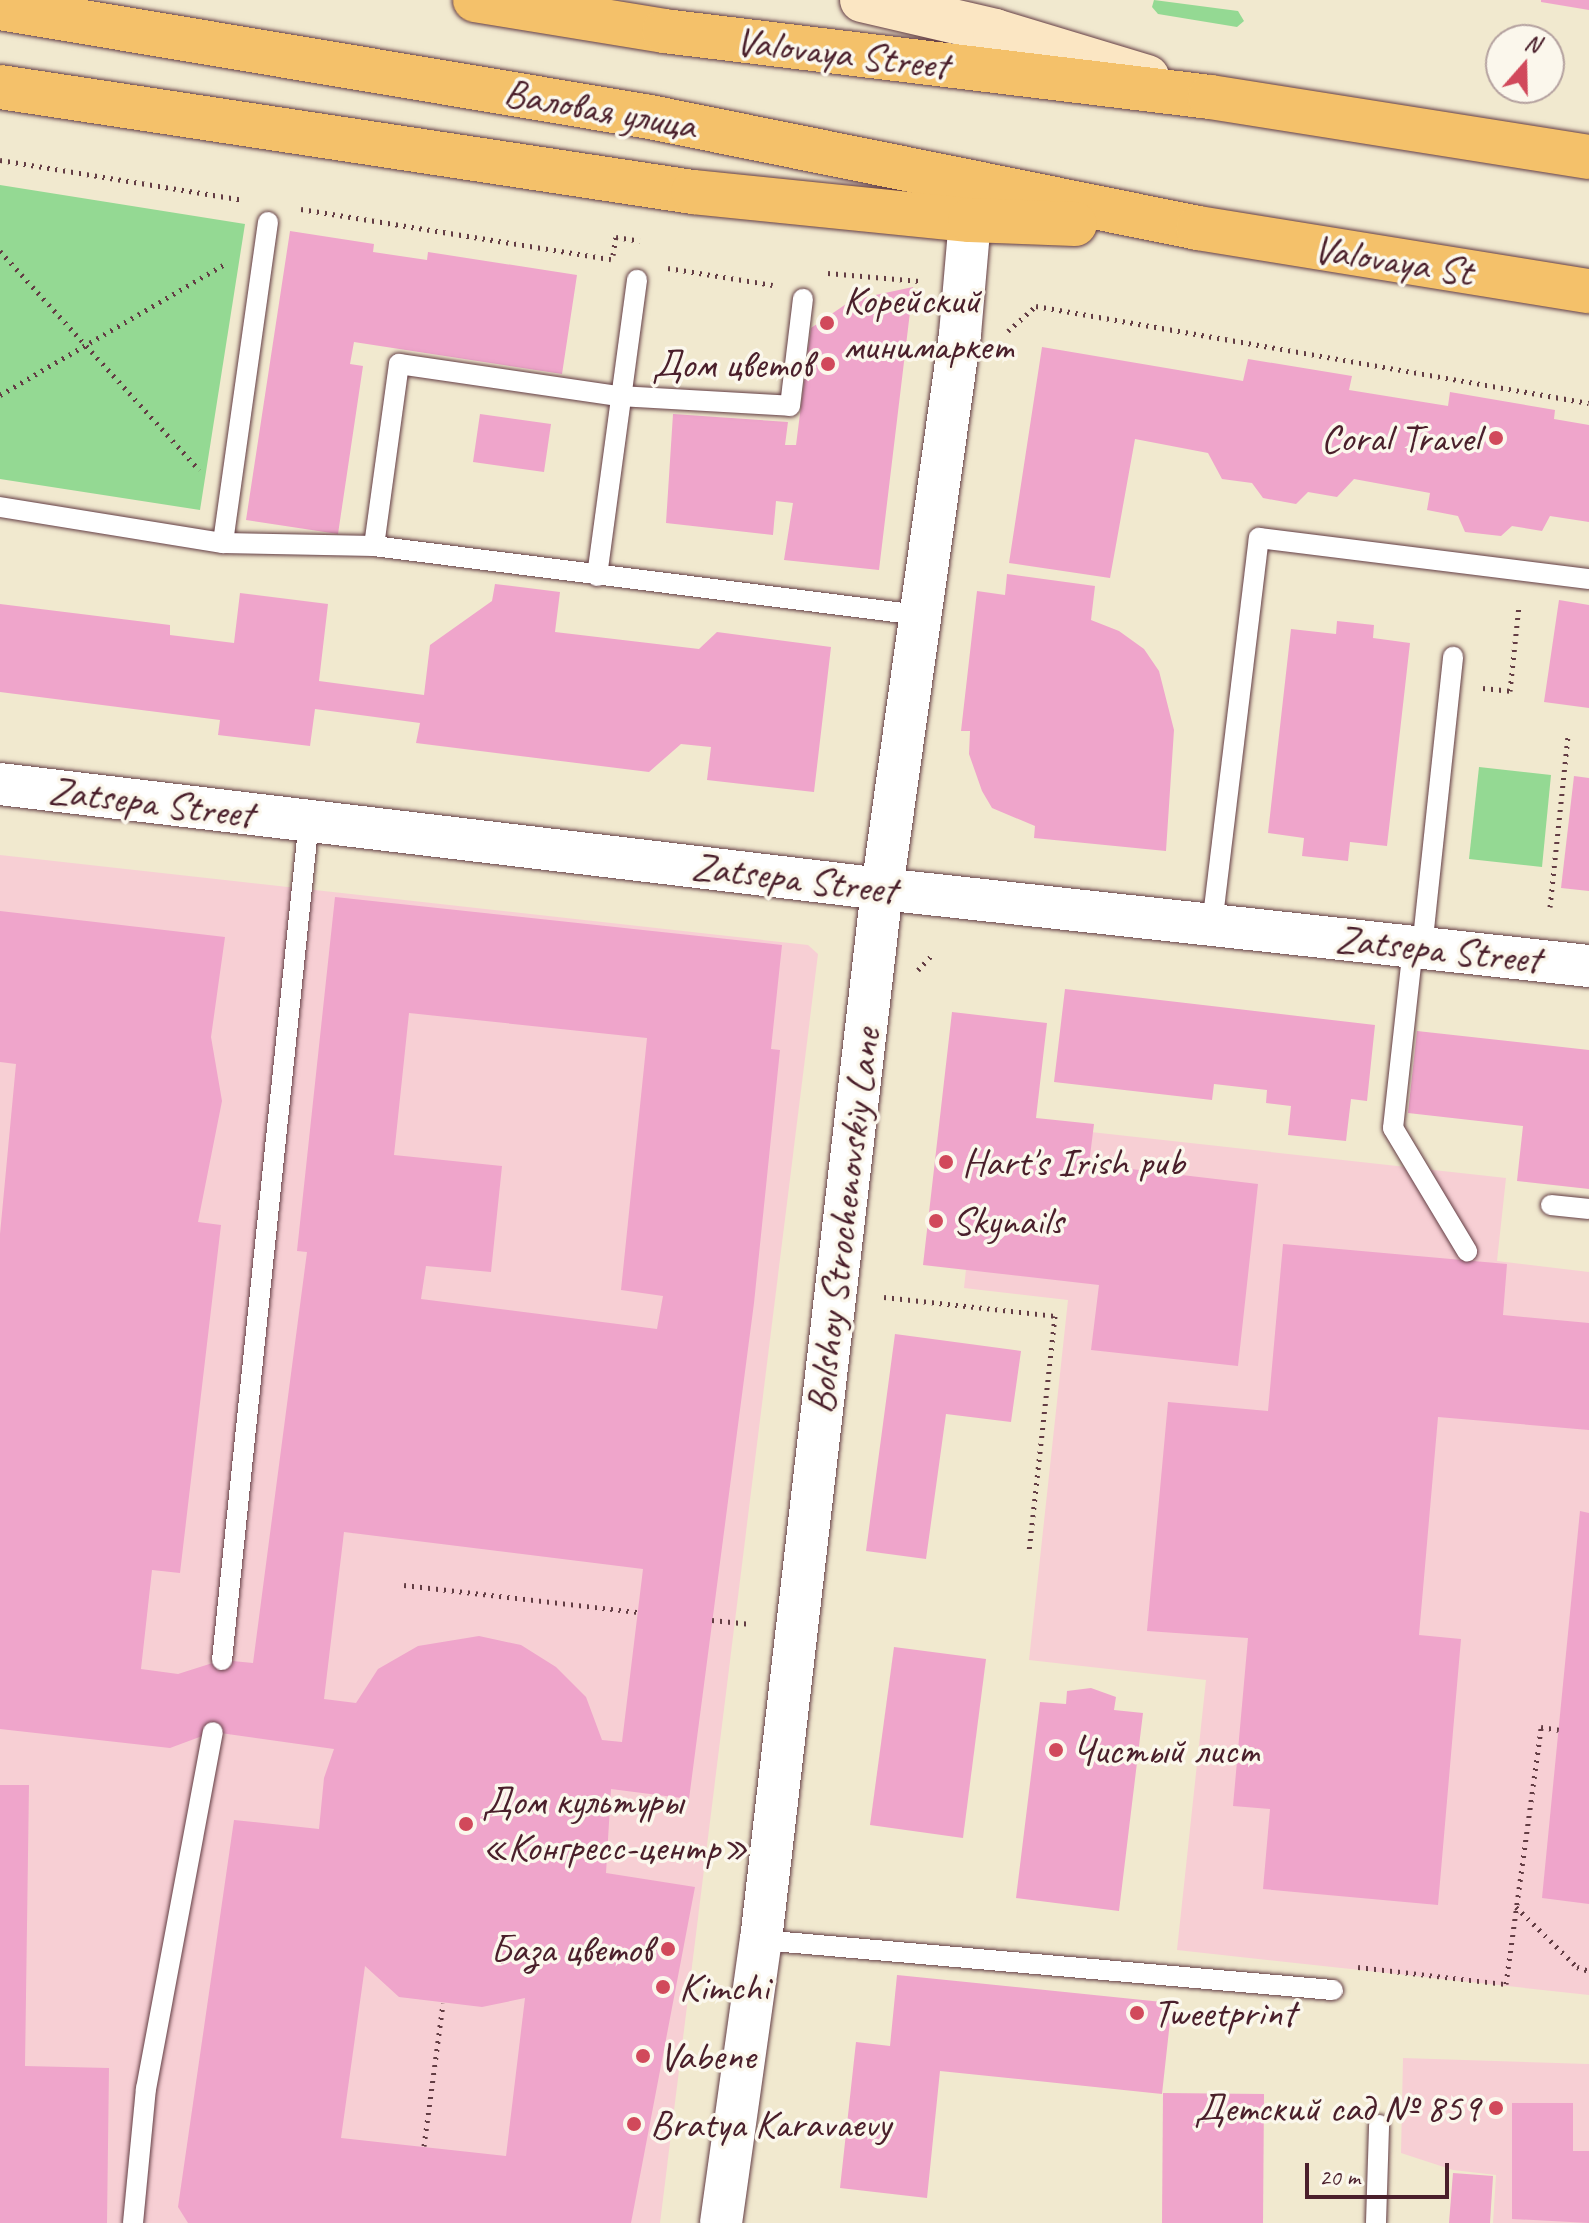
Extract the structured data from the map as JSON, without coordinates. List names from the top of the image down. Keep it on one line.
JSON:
{"streets":{"main road":["Valovaya Street","Валовая улица","Valovaya St"],"street":["Zatsepa Street","Bolshoy Strochenovskiy Lane"]},"crossings":[["Валовая улица","Valovaya St"],["Zatsepa Street","Bolshoy Strochenovskiy Lane"]],"places":["Корейский минимаркет","Дом цветов","Coral Travel","Hart's Irish pub","Skynails","Чистый лист","Дом культуры «Конгресс-центр»","База цветов","Kimchi","Tweetprint","Vabene","Детский сад № 859","Bratya Karavaevy"],"scale_bar":"20 m","north":"top"}
